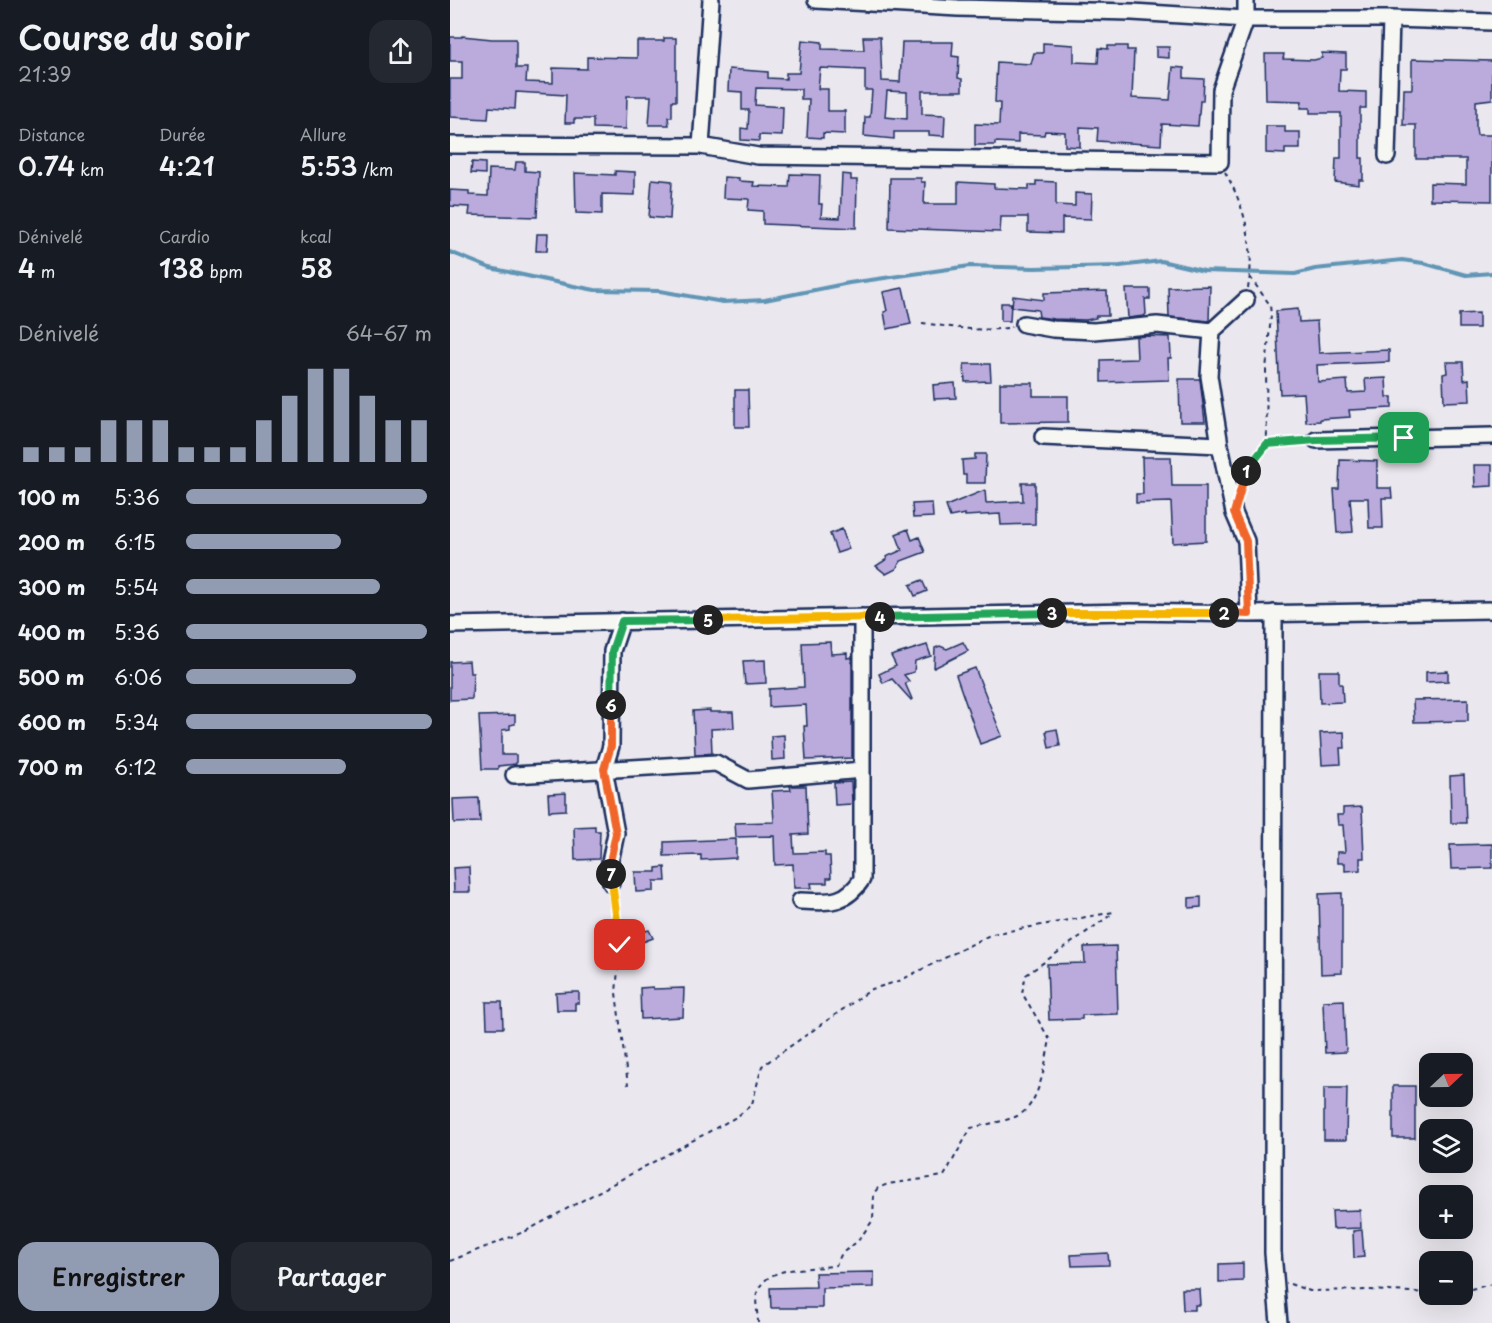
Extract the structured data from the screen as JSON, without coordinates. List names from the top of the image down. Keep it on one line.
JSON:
{"north":"right","page":{"heading":["Course du soir","21:39"],"stats":[["Distance","0.74 km"],["Durée","4:21"],["Allure","5:53 /km"],["Dénivelé","4 m"],["Cardio","138 bpm"],["kcal","58"]],"chart":["Dénivelé","64–67 m"],"pins":["1","2","3","4","5","6","7"],"list":[{"name":"100 m","note":"5:36"},{"name":"200 m","note":"6:15"},{"name":"300 m","note":"5:54"},{"name":"400 m","note":"5:36"},{"name":"500 m","note":"6:06"},{"name":"600 m","note":"5:34"},{"name":"700 m","note":"6:12"}],"map_buttons":["+","−"],"buttons":["Enregistrer","Partager"]}}
